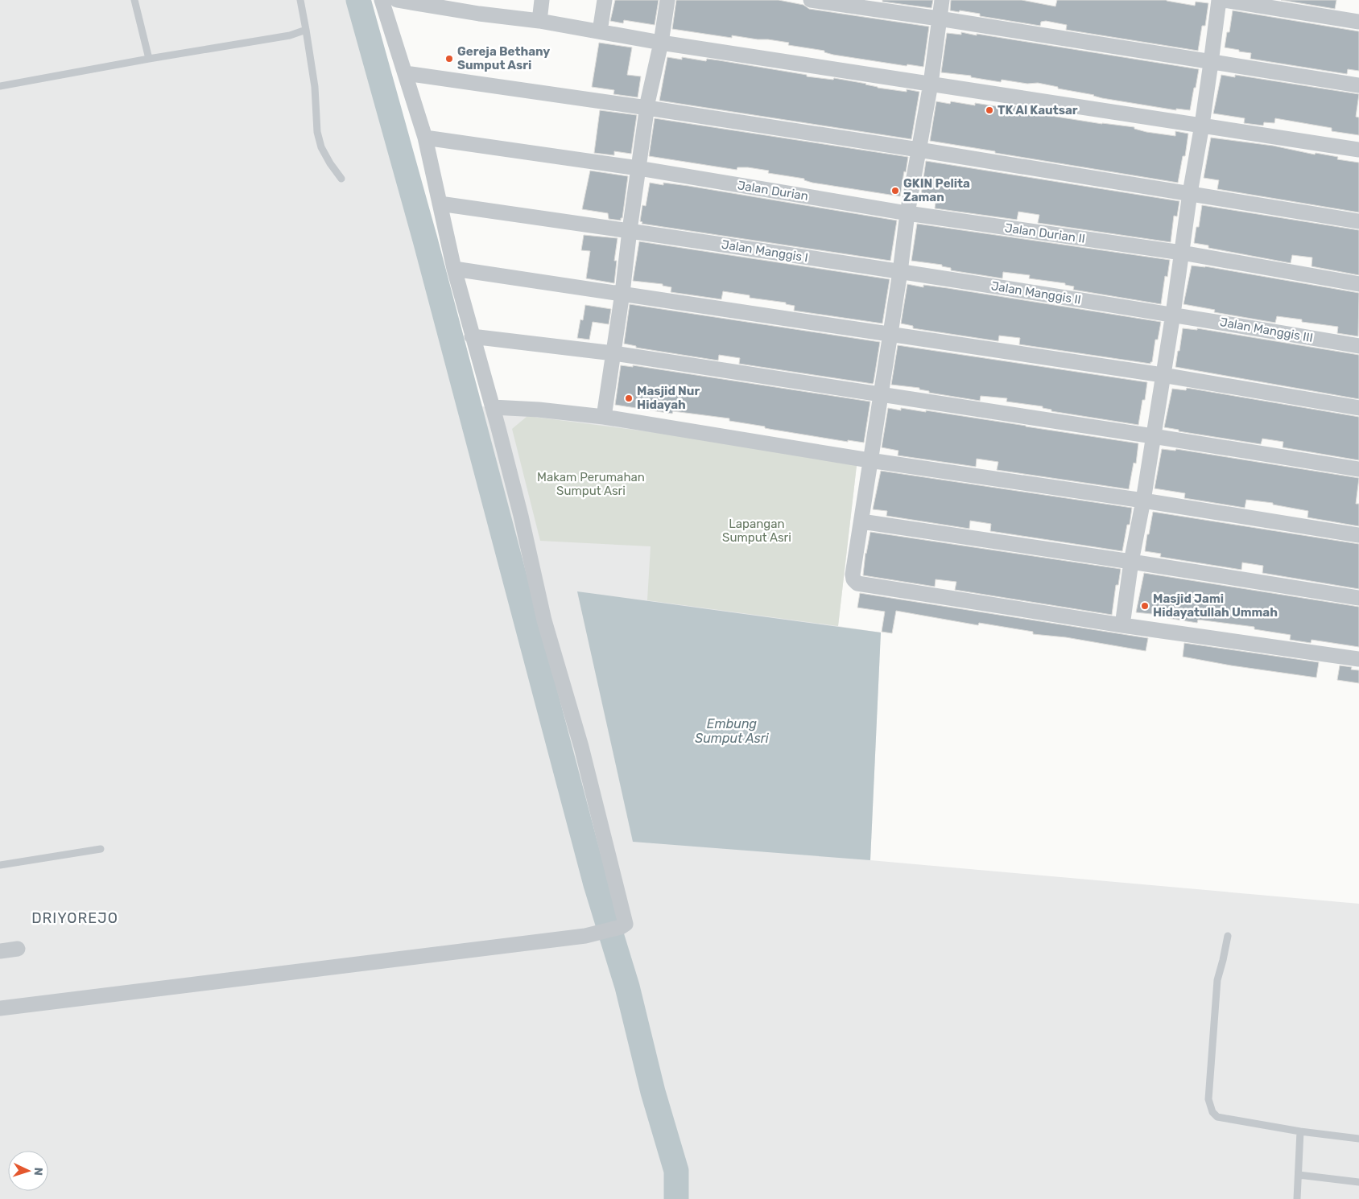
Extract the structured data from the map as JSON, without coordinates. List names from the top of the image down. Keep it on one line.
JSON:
{"streets":{"street":["Jalan Durian","Jalan Durian II","Jalan Manggis I","Jalan Manggis II","Jalan Manggis III"]},"crossings":[["Jalan Durian","Jalan Durian II"],["Jalan Manggis I","Jalan Manggis II"],["Jalan Manggis II","Jalan Manggis III"]],"districts":["DRIYOREJO"],"water":["Embung Sumput Asri"],"parks":["Makam Perumahan Sumput Asri","Lapangan Sumput Asri"],"places":["Gereja Bethany Sumput Asri","TK Al Kautsar","GKIN Pelita Zaman","Masjid Nur Hidayah","Masjid Jami Hidayatullah Ummah"],"north":"right"}
